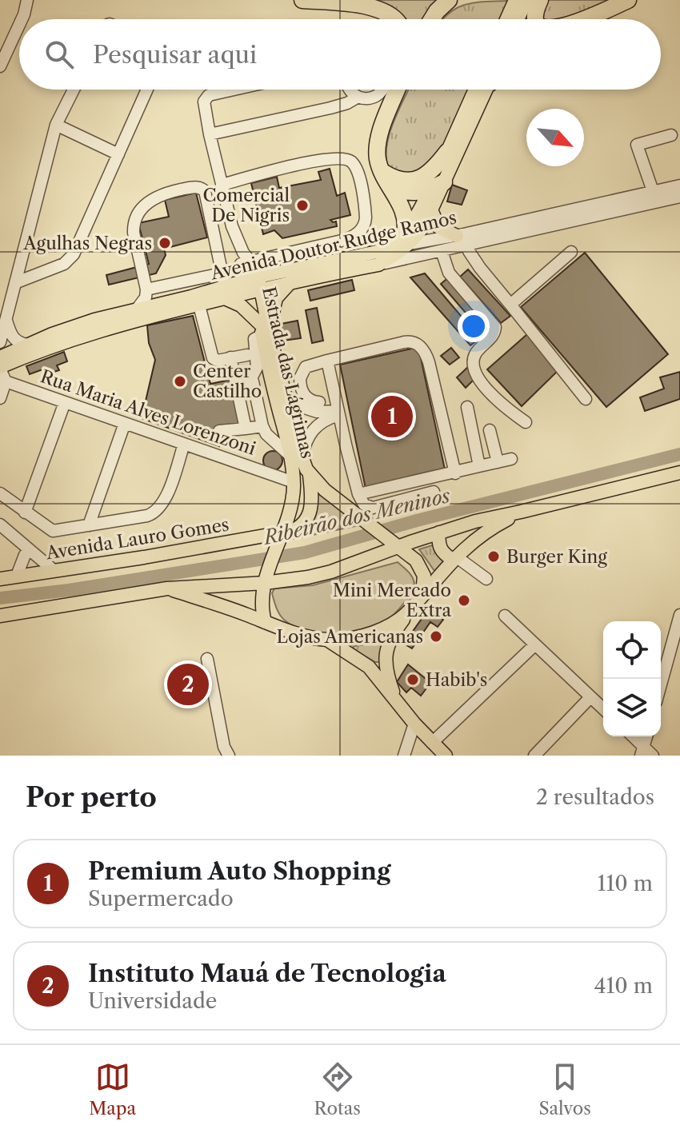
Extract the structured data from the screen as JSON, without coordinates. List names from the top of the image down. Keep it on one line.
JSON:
{"streets":{"main road":["Avenida Doutor Rudge Ramos","Estrada das Lágrimas","Avenida Lauro Gomes"],"street":["Rua Maria Alves Lorenzoni"]},"crossings":[["Avenida Doutor Rudge Ramos","Estrada das Lágrimas"],["Estrada das Lágrimas","Rua Maria Alves Lorenzoni"],["Estrada das Lágrimas","Avenida Lauro Gomes"]],"water":["Ribeirão dos Meninos"],"places":["Comercial De Nigris","Agulhas Negras","Center Castilho","Burger King","Mini Mercado Extra","Lojas Americanas","Habib's"],"north":"bottom right","page":{"search":"Pesquisar aqui","pins":["1","2"],"heading":["Por perto","2 resultados"],"list":[{"mark":"1","name":"Premium Auto Shopping","note":"Supermercado","value":"110 m"},{"mark":"2","name":"Instituto Mauá de Tecnologia","note":"Universidade","value":"410 m"}],"nav":["Mapa","Rotas","Salvos"]}}
